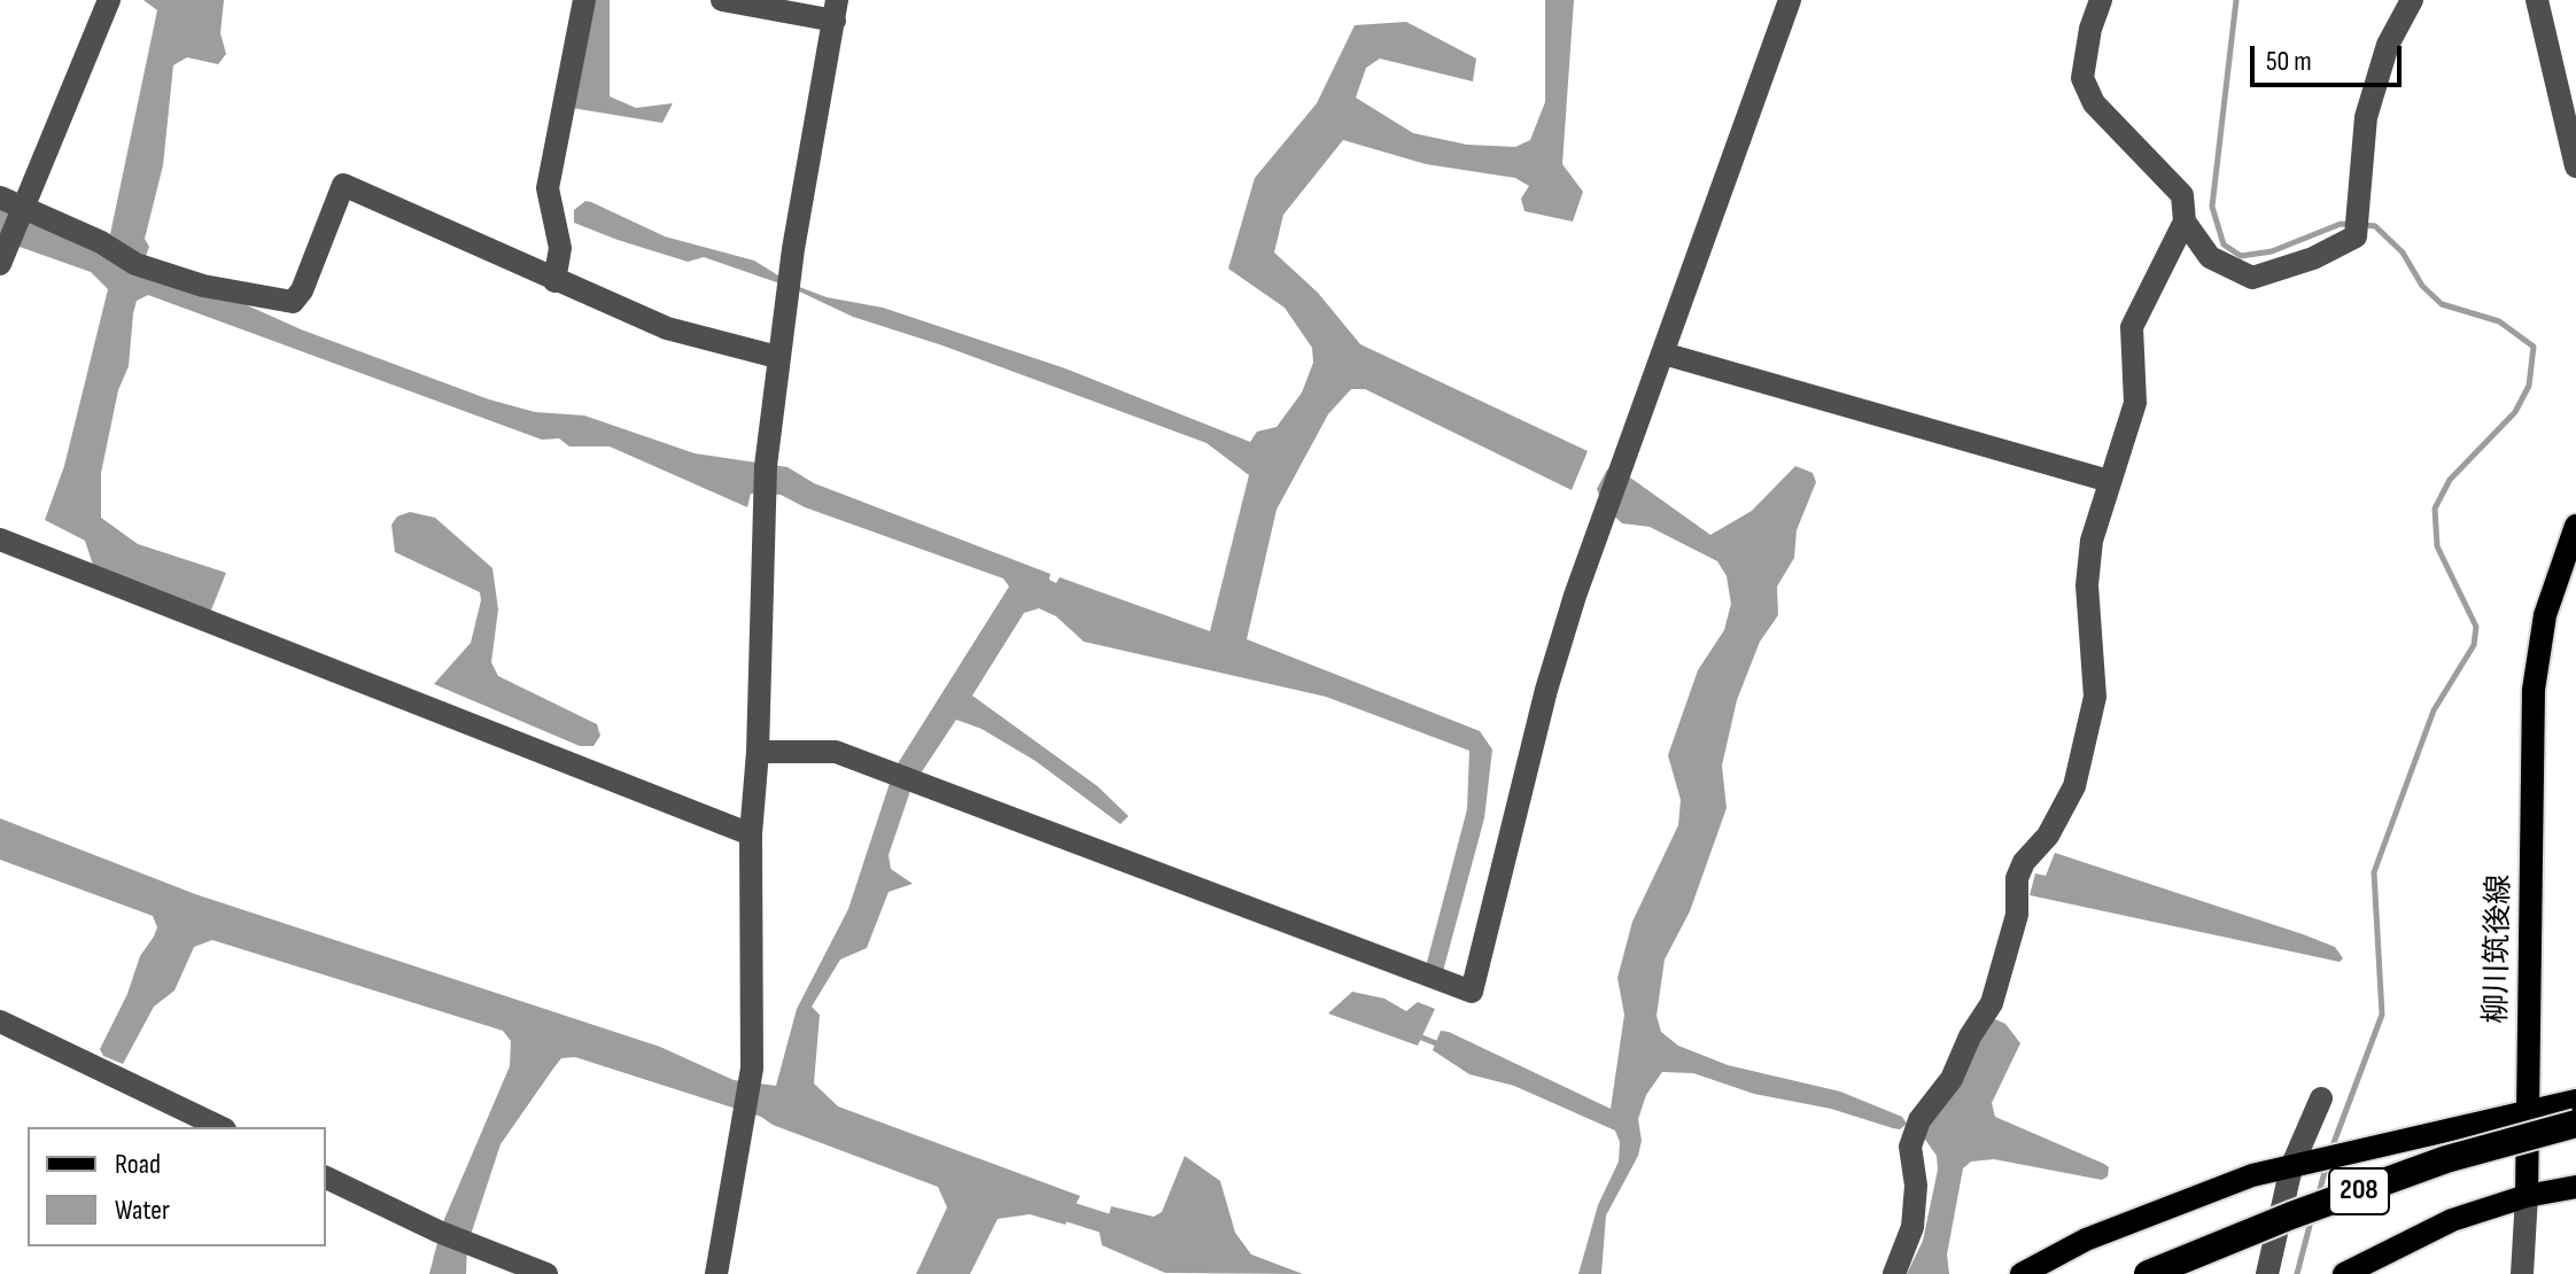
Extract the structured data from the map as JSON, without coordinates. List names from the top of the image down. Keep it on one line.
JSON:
{"streets":{"highway":["208"],"main road":["柳川筑後線"]},"legend":["Road","Water"],"scale_bar":"50 m"}
